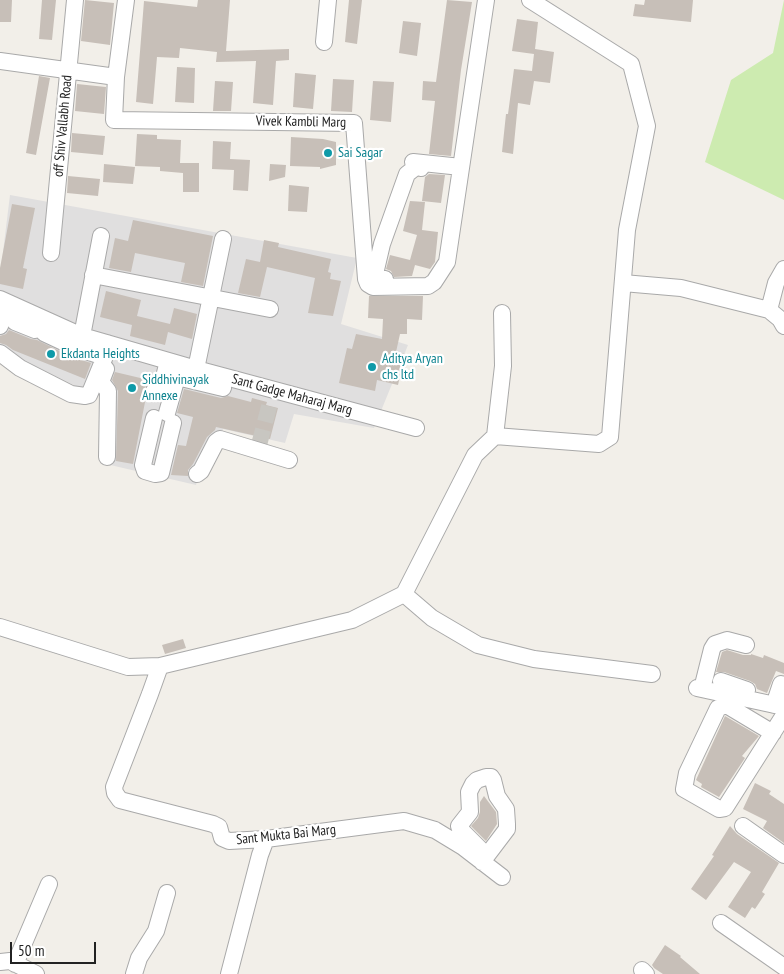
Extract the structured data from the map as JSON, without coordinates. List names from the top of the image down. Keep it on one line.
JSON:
{"streets":{"street":["Vivek Kambli Marg","off Shiv Vallabh Road","Sant Gadge Maharaj Marg","Sant Mukta Bai Marg"]},"places":["Sai Sagar","Ekdanta Heights","Aditya Aryan chs ltd","Siddhivinayak Annexe"],"scale_bar":"50 m"}
